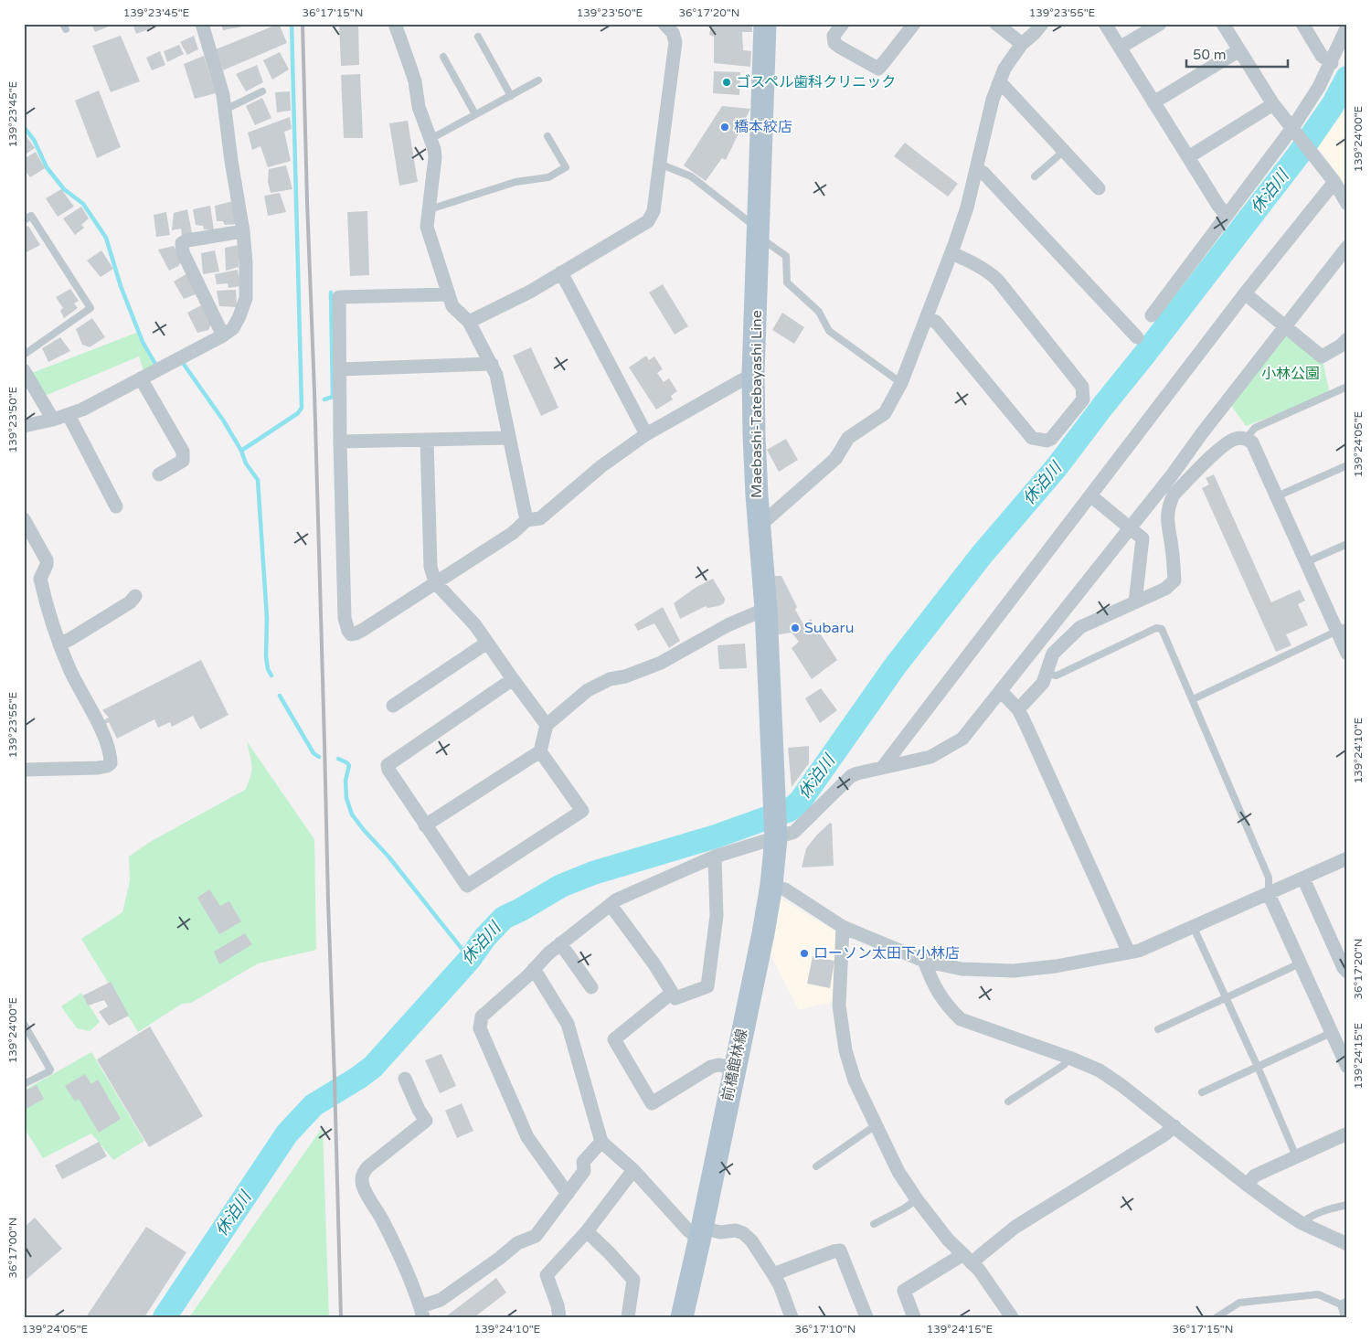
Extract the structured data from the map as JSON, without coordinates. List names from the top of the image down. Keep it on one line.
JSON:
{"streets":{"main road":["Maebashi-Tatebayashi Line","前橋館林線"]},"crossings":[["Maebashi-Tatebayashi Line","前橋館林線"]],"water":["休泊川"],"parks":["小林公園"],"places":["ゴスペル歯科クリニック","橋本絞店","Subaru","ローソン太田下小林店"],"scale_bar":"50 m","coordinates":["139°23'45\"E","36°17'15\"N","139°23'50\"E","36°17'20\"N","139°23'55\"E","139°24'00\"E","139°24'05\"E","139°24'10\"E","139°24'15\"E","36°17'00\"N","36°17'10\"N"]}
